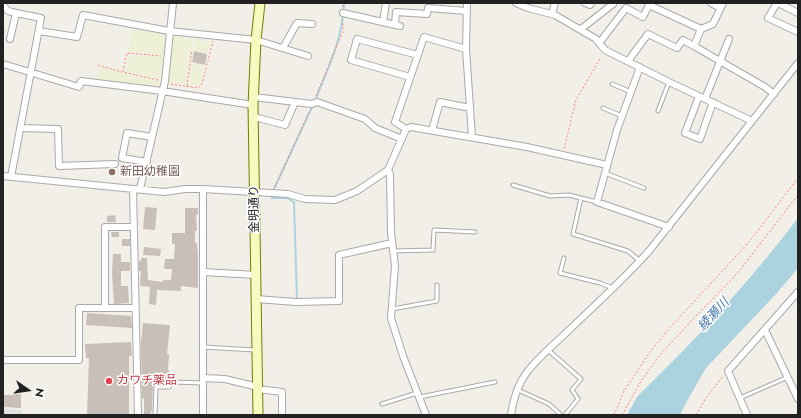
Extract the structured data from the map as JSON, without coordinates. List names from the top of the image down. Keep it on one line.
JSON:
{"streets":{"street":["金明通り"]},"water":["綾瀬川"],"places":["新田幼稚園","カワチ薬品"],"north":"right"}
